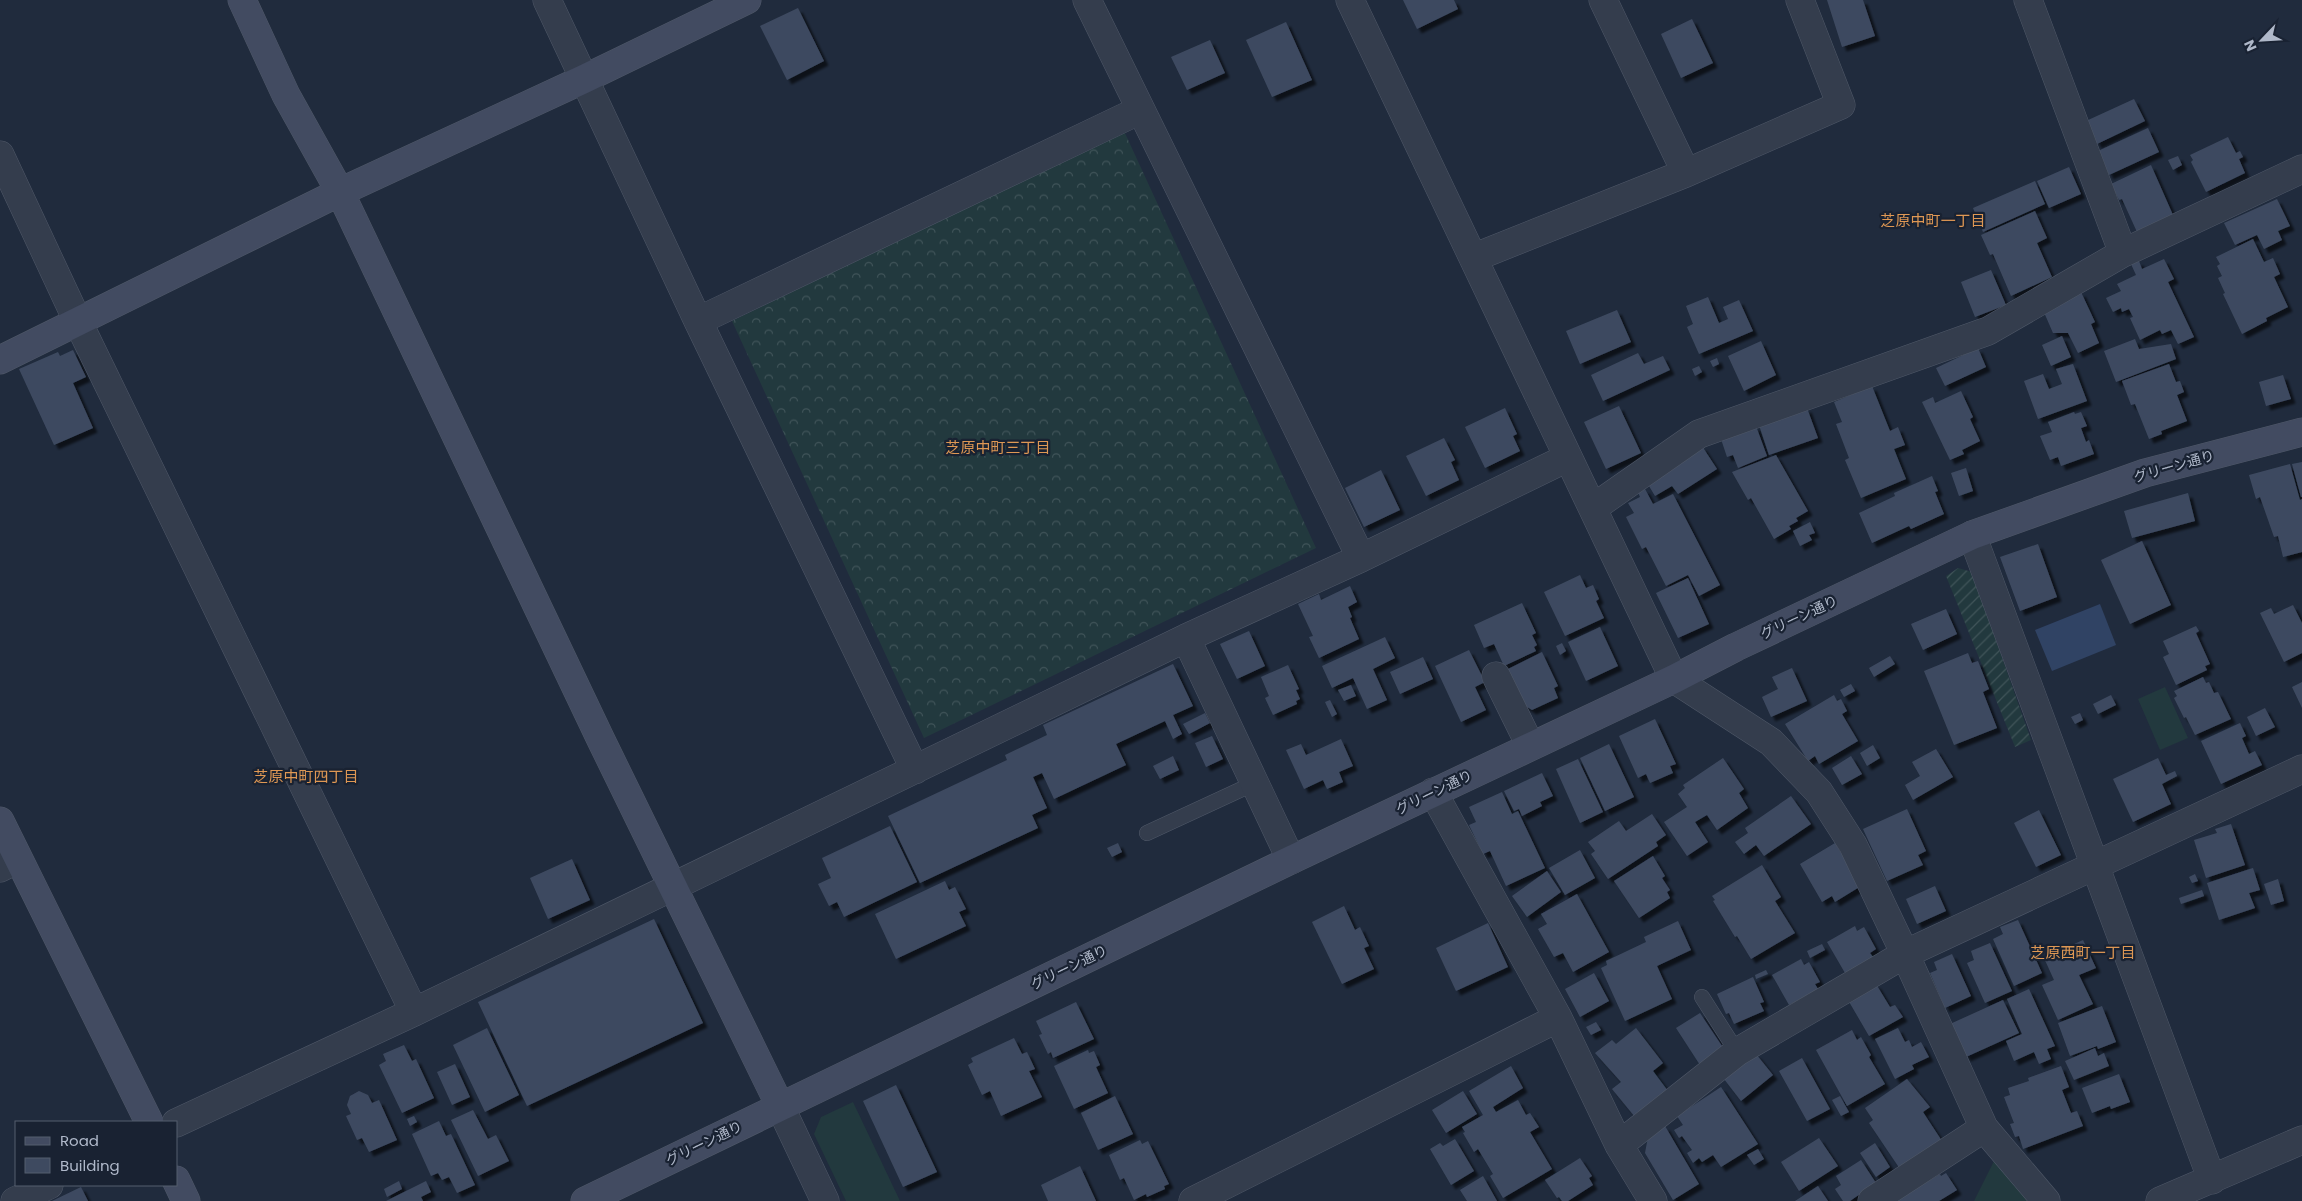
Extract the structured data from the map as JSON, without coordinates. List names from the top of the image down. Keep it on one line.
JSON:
{"streets":{"street":["グリーン通り"]},"districts":["芝原中町一丁目","芝原中町三丁目","芝原中町四丁目","芝原西町一丁目"],"legend":["Road","Building"],"north":"bottom left"}
